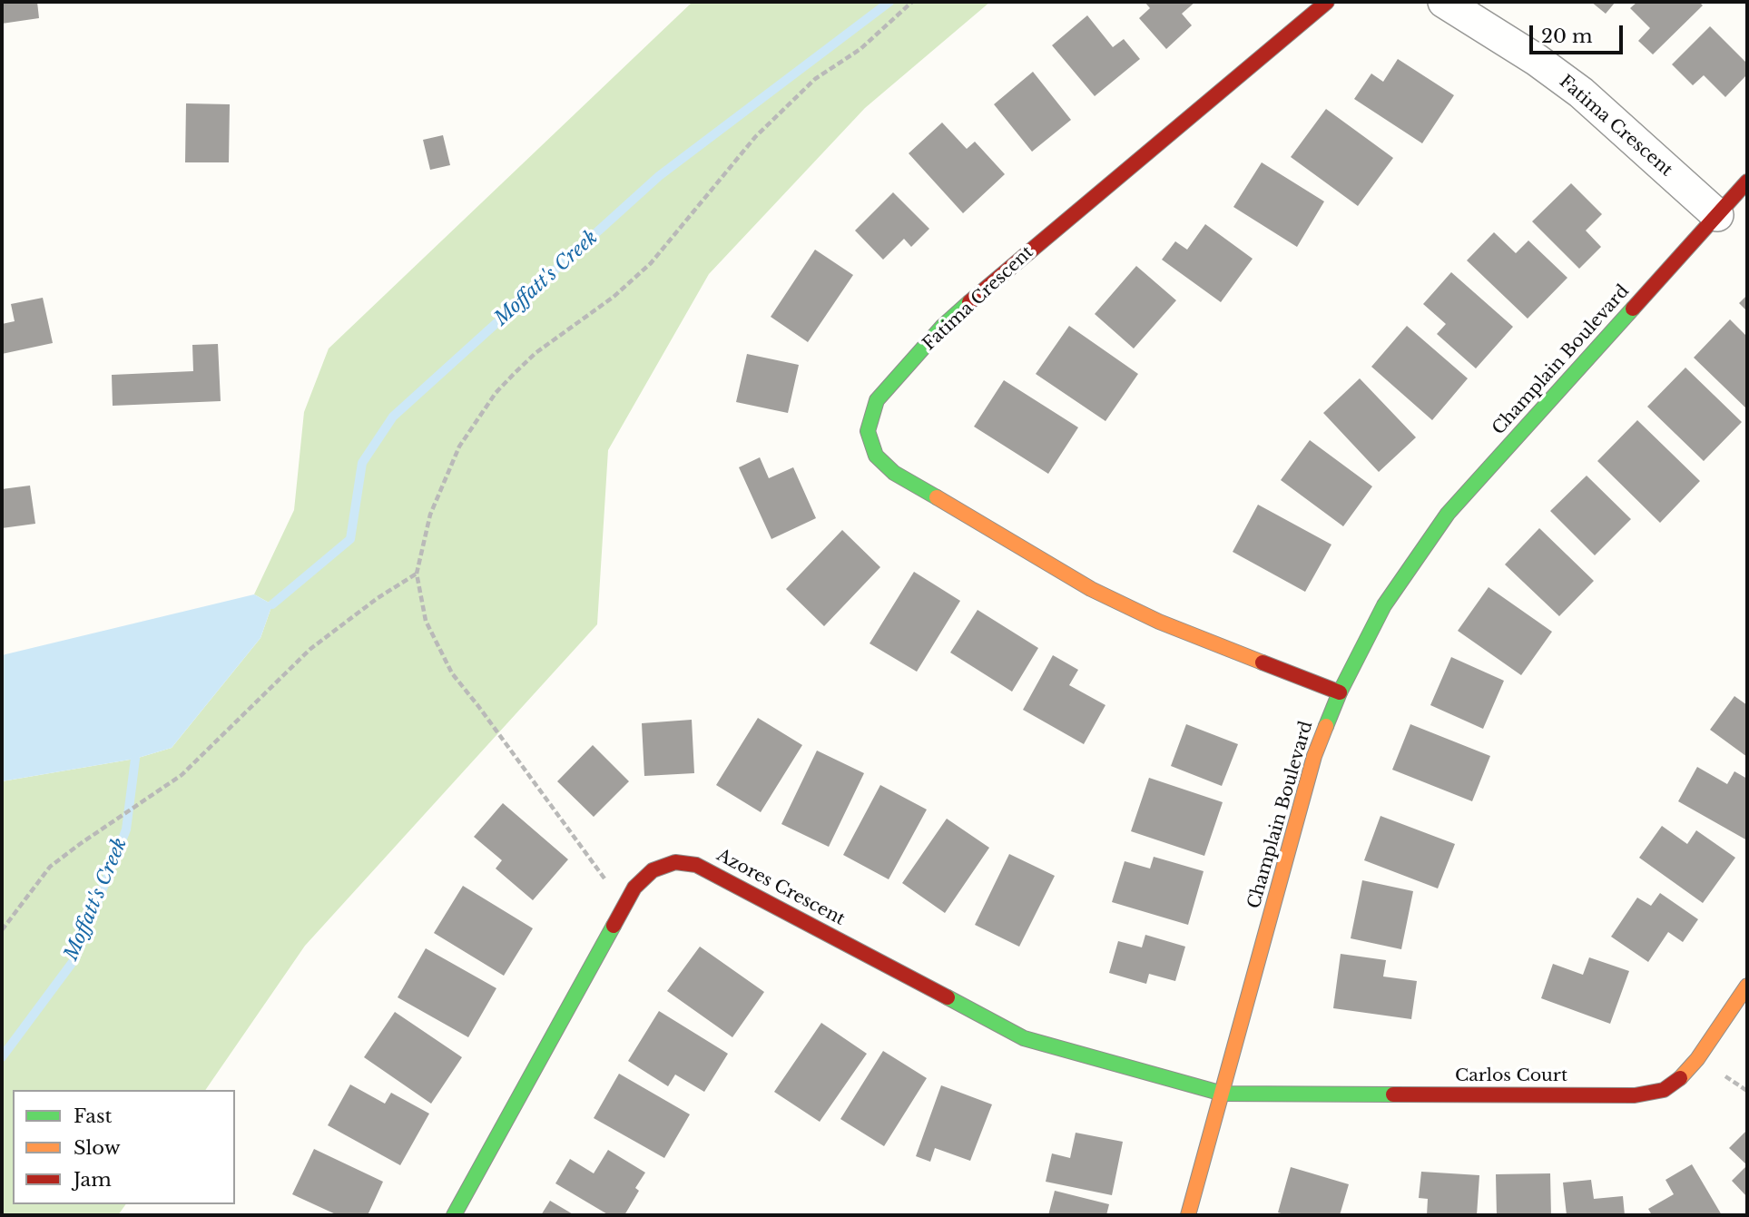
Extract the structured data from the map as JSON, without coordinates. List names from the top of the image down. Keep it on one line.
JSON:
{"streets":{"street":["Fatima Crescent","Champlain Boulevard","Azores Crescent","Carlos Court"]},"crossings":[["Fatima Crescent","Champlain Boulevard"],["Champlain Boulevard","Azores Crescent"],["Champlain Boulevard","Carlos Court"],["Azores Crescent","Carlos Court"]],"water":["Moffatt's Creek"],"legend":["Fast","Slow","Jam"],"scale_bar":"20 m"}
